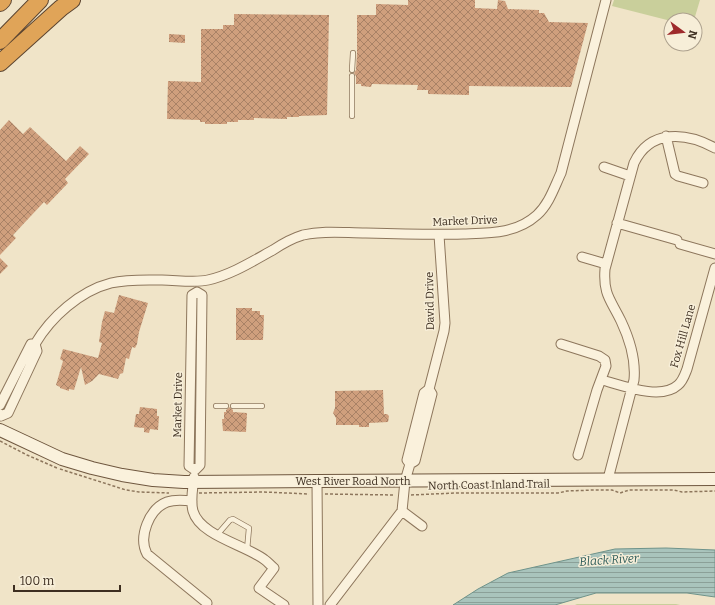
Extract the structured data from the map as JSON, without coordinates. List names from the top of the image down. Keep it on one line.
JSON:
{"streets":{"street":["Market Drive","David Drive","Fox Hill Lane","West River Road North"],"path":["North Coast Inland Trail"]},"crossings":[["Market Drive","David Drive"],["Market Drive","West River Road North"],["Market Drive","North Coast Inland Trail"],["David Drive","West River Road North"],["David Drive","North Coast Inland Trail"],["West River Road North","North Coast Inland Trail"]],"water":["Black River"],"scale_bar":"100 m","north":"right"}
